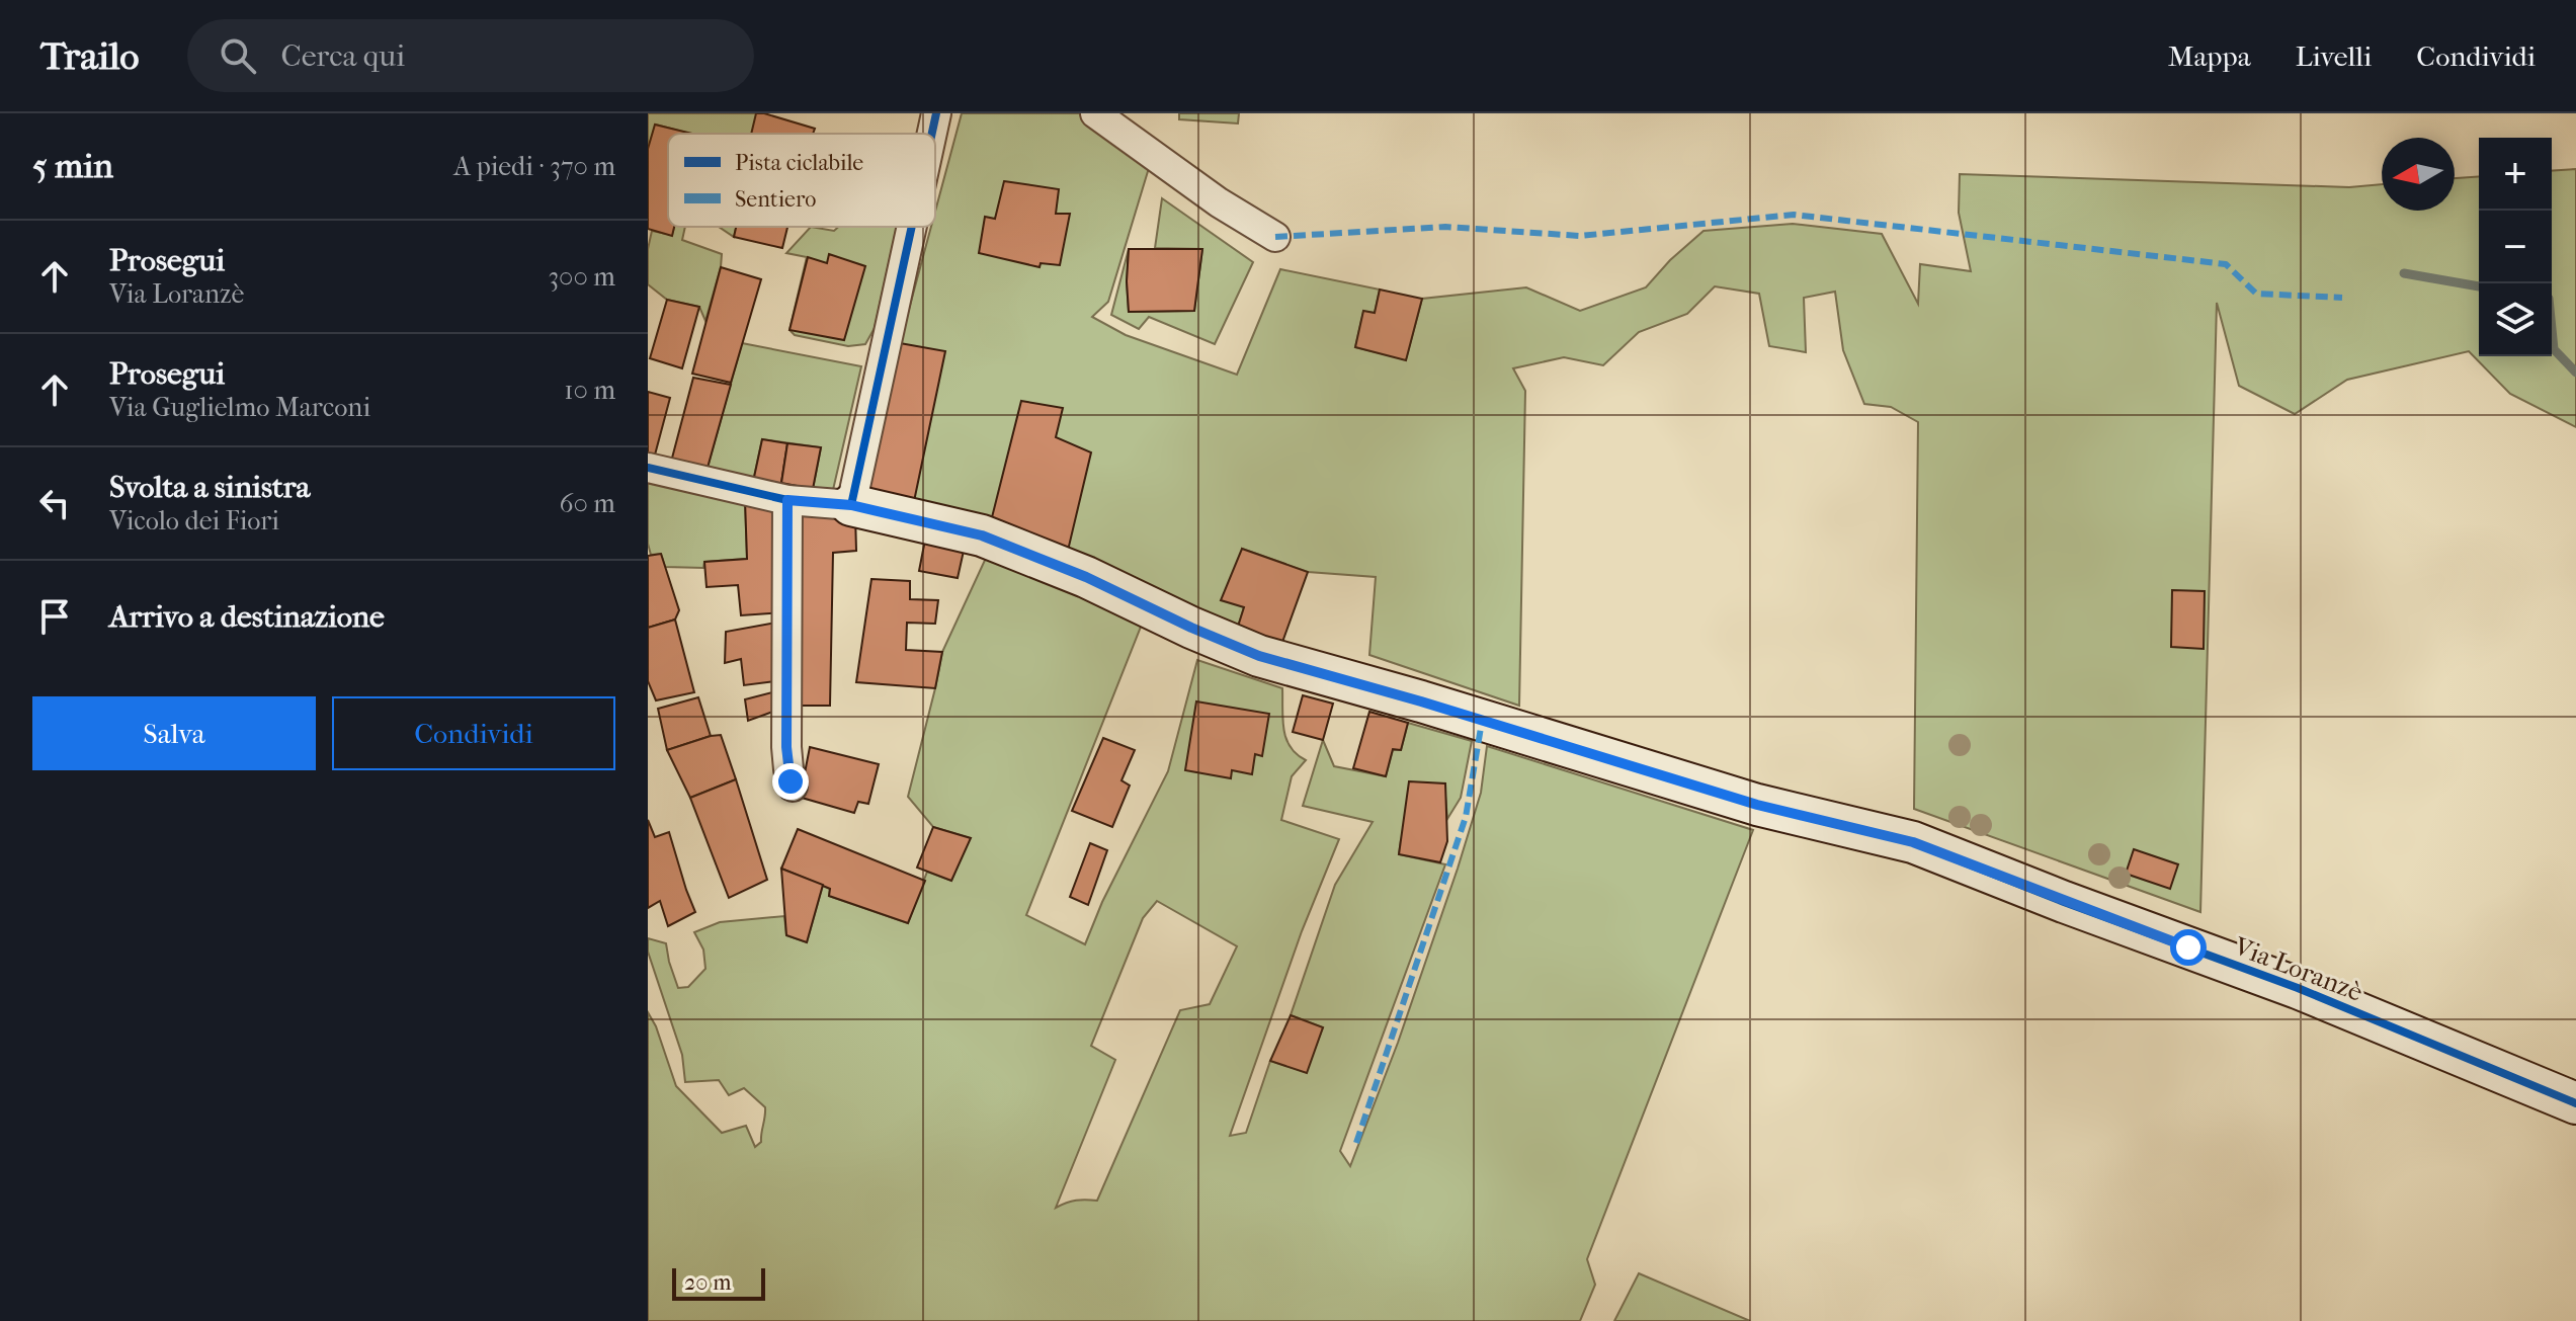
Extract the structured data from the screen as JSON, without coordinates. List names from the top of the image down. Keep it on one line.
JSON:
{"streets":{"street":["Via Loranzè"]},"legend":["Pista ciclabile","Sentiero"],"scale_bar":"20 m","north":"left","page":{"header":"Trailo","search":"Cerca qui","nav":["Mappa","Livelli","Condividi"],"heading":["5 min","A piedi · 370 m"],"map_buttons":["+","−"],"list":[["Prosegui","Via Loranzè","300 m"],["Prosegui","Via Guglielmo Marconi","10 m"],["Svolta a sinistra","Vicolo dei Fiori","60 m"],"Arrivo a destinazione"],"buttons":["Salva","Condividi"],"scale":"20 m"}}
